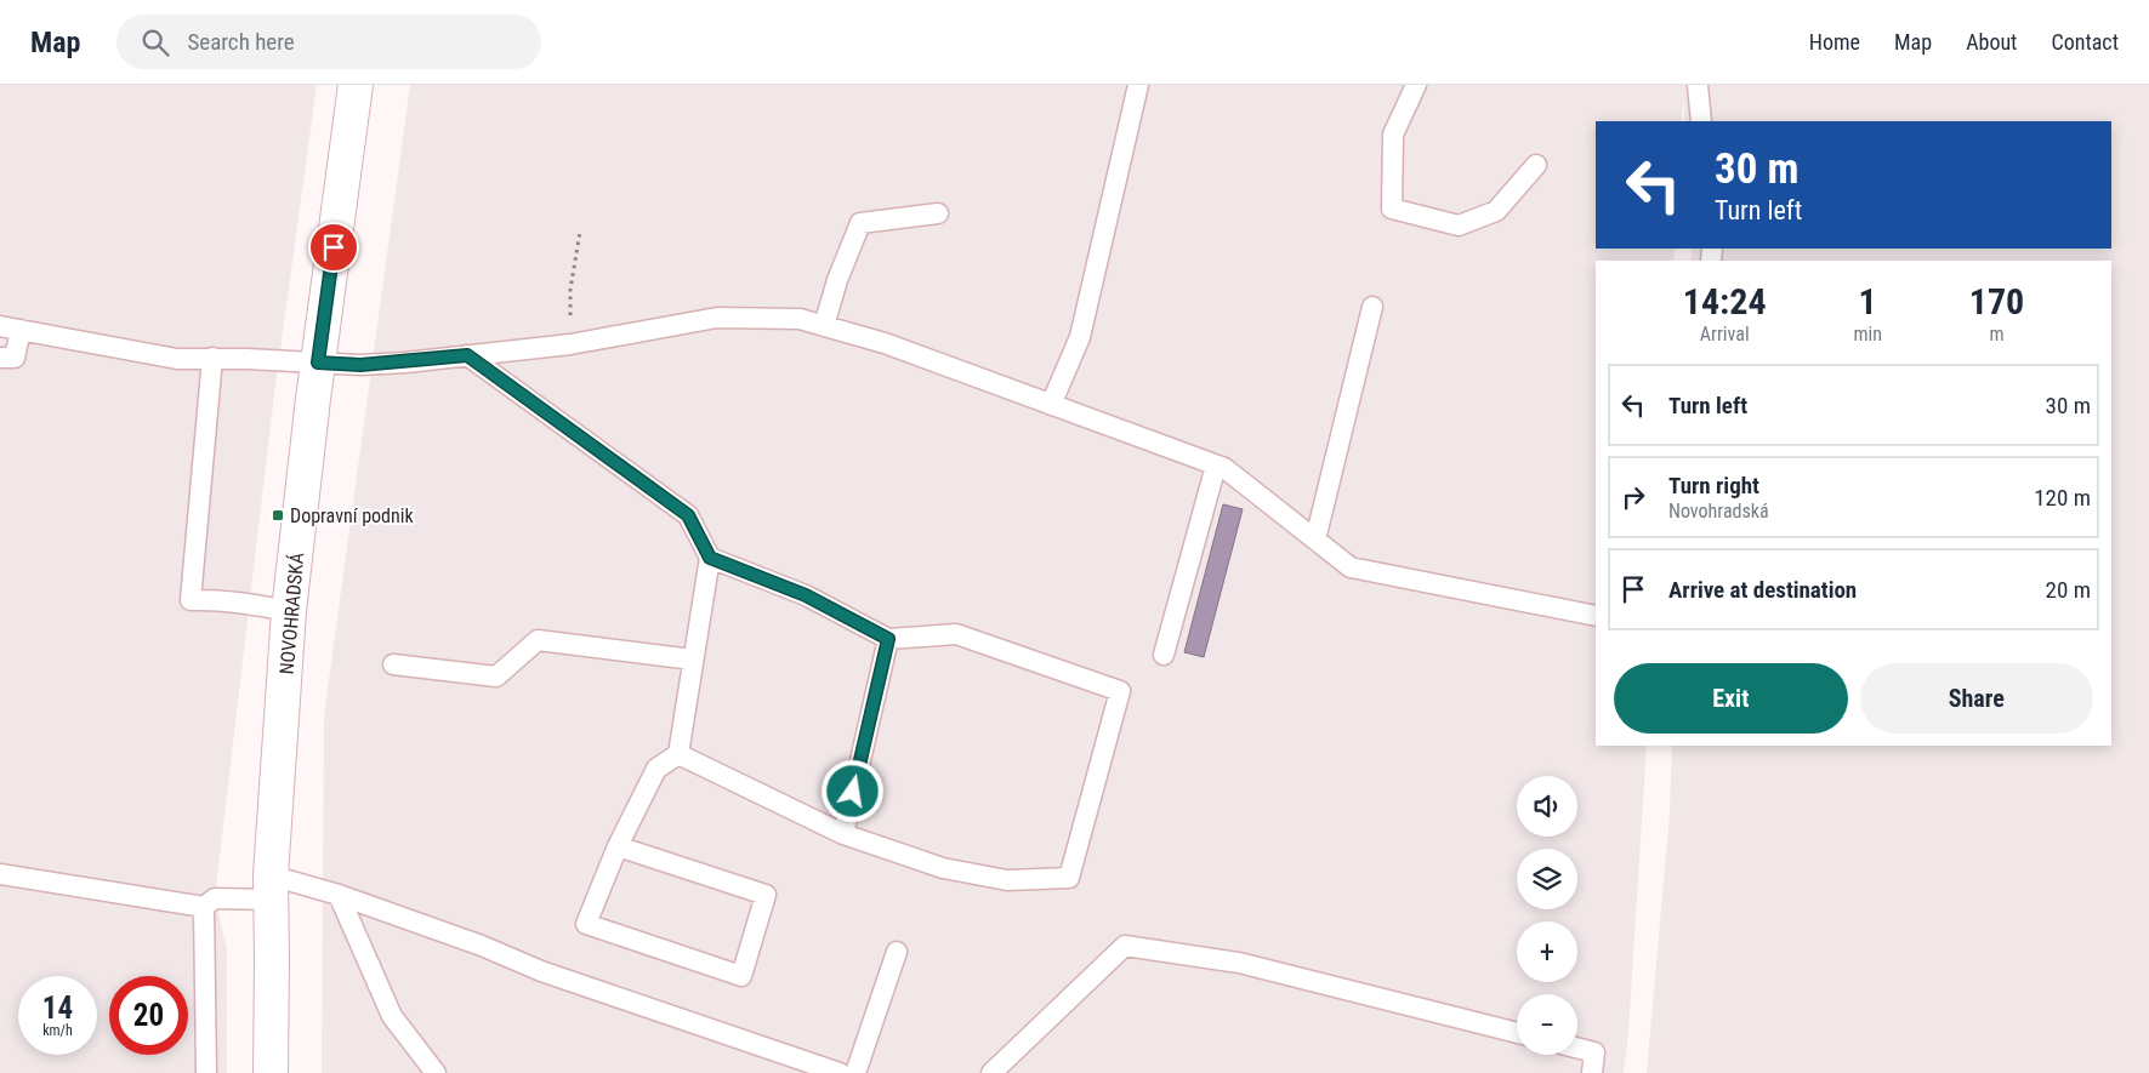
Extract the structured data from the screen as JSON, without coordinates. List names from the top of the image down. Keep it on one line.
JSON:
{"streets":{"main road":["NOVOHRADSKÁ"]},"places":{"transit":["Dopravní podnik"]},"page":{"header":"Map","search":"Search here","nav":["Home","Map","About","Contact"],"turn":["30 m","Turn left"],"eta":["14:24","Arrival","1","min","170","m"],"list":[{"name":"Turn left","value":"30 m"},{"name":"Turn right","note":"Novohradská","value":"120 m"},{"name":"Arrive at destination","value":"20 m"}],"buttons":["Exit","Share"],"map_buttons":["+","−"],"speed":"14 km/h","limit":"20"}}
